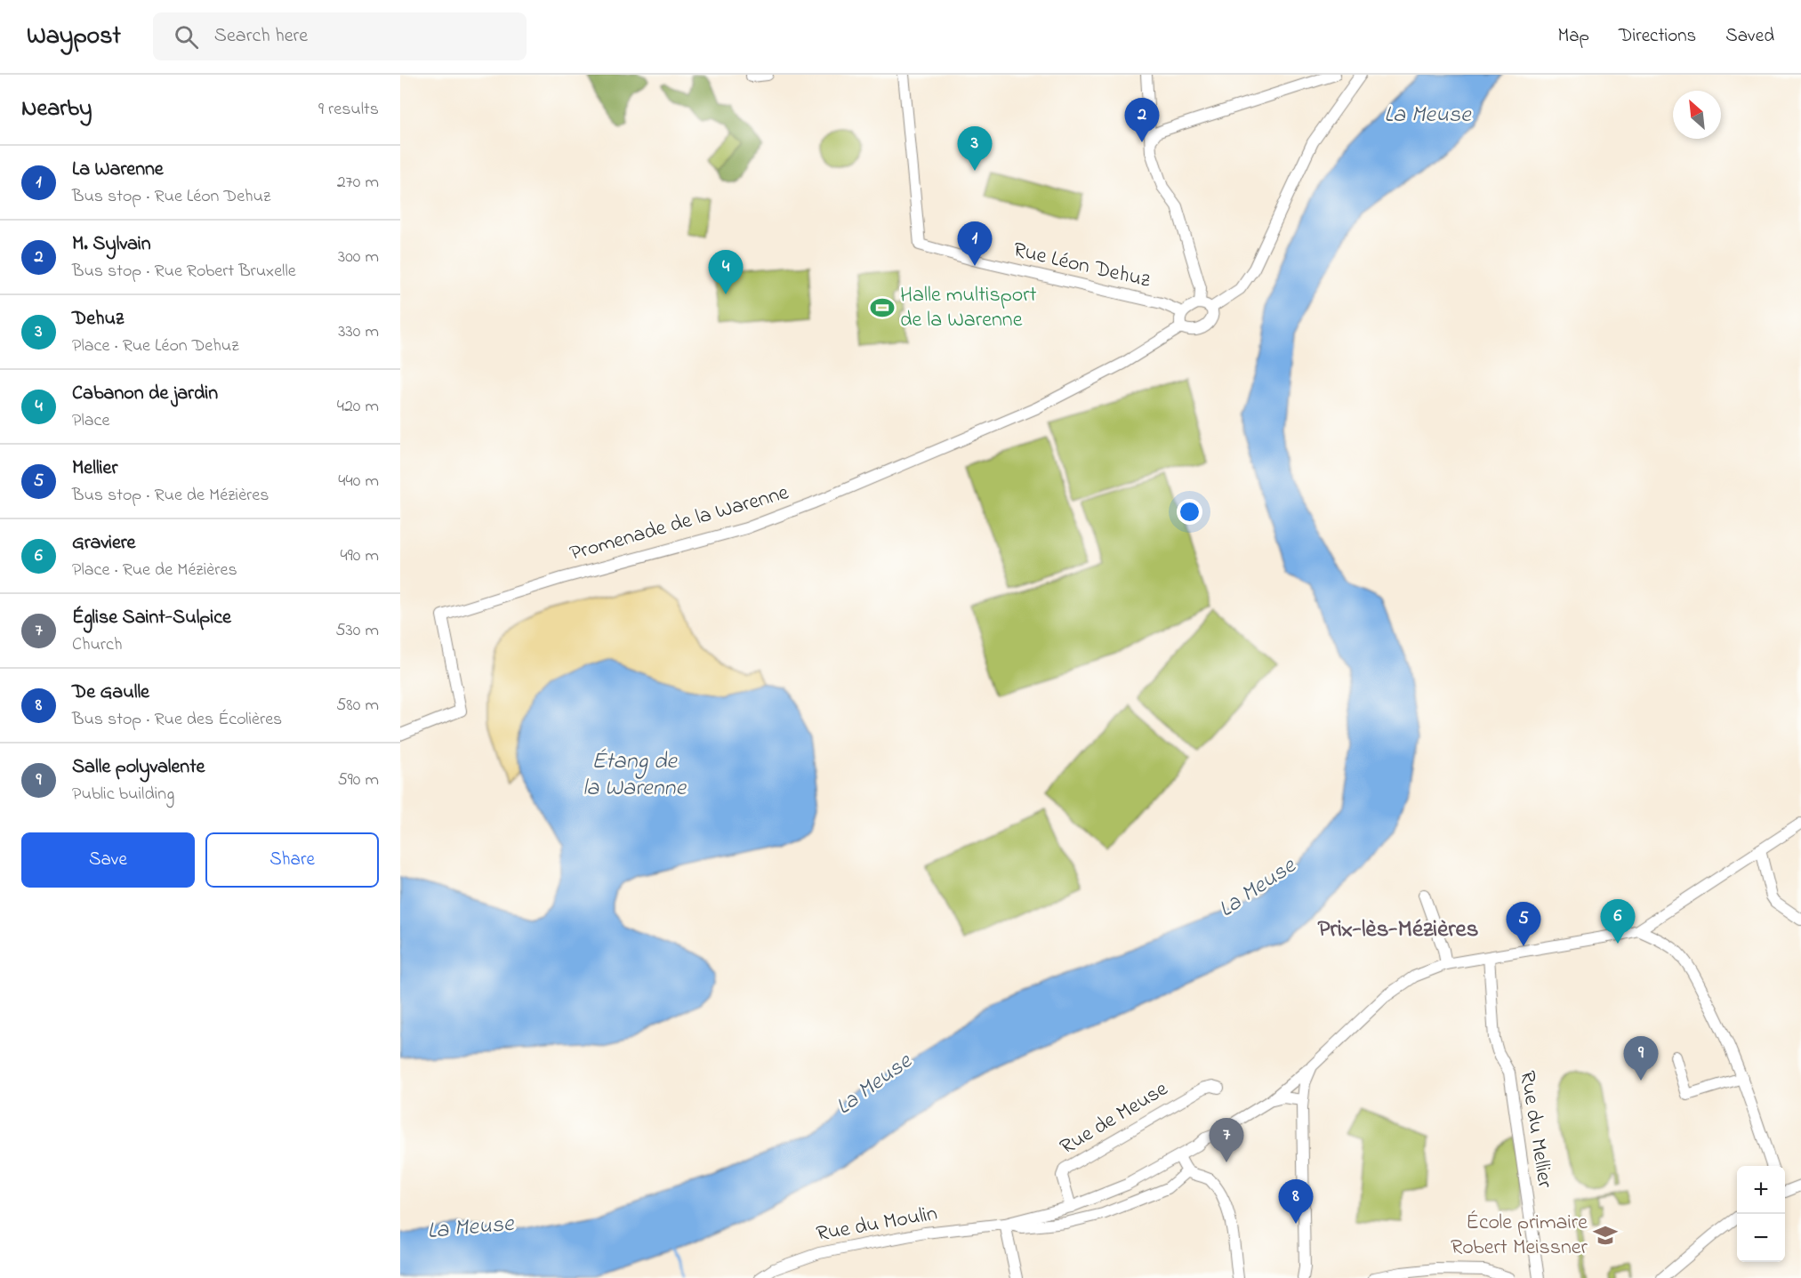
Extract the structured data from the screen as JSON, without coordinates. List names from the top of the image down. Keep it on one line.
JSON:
{"streets":{"street":["Rue Léon Dehuz","Promenade de la Warenne","Rue de Meuse","Rue du Mellier","Rue du Moulin"]},"crossings":[["Rue Léon Dehuz","Promenade de la Warenne"],["Rue de Meuse","Rue du Moulin"],["Rue du Mellier","Rue du Moulin"]],"districts":["Prix-lès-Mézières"],"water":["La Meuse","Étang de la Warenne"],"places":{"sports":["Halle multisport de la Warenne"],"school or university":["École primaire Robert Meissner"]},"north":"top left","page":{"header":"Waypost","search":"Search here","nav":["Map","Directions","Saved"],"heading":["Nearby","9 results"],"pins":["2","3","1","4","6","5","9","7","8"],"list":[{"mark":"1","name":"La Warenne","note":"Bus stop · Rue Léon Dehuz","value":"270 m"},{"mark":"2","name":"M. Sylvain","note":"Bus stop · Rue Robert Bruxelle","value":"300 m"},{"mark":"3","name":"Dehuz","note":"Place · Rue Léon Dehuz","value":"330 m"},{"mark":"4","name":"Cabanon de jardin","note":"Place","value":"420 m"},{"mark":"5","name":"Mellier","note":"Bus stop · Rue de Mézières","value":"440 m"},{"mark":"6","name":"Graviere","note":"Place · Rue de Mézières","value":"490 m"},{"mark":"7","name":"Église Saint-Sulpice","note":"Church","value":"530 m"},{"mark":"8","name":"De Gaulle","note":"Bus stop · Rue des Écolières","value":"580 m"},{"mark":"9","name":"Salle polyvalente","note":"Public building","value":"590 m"}],"buttons":["Save","Share"],"map_buttons":["+","−"]}}
